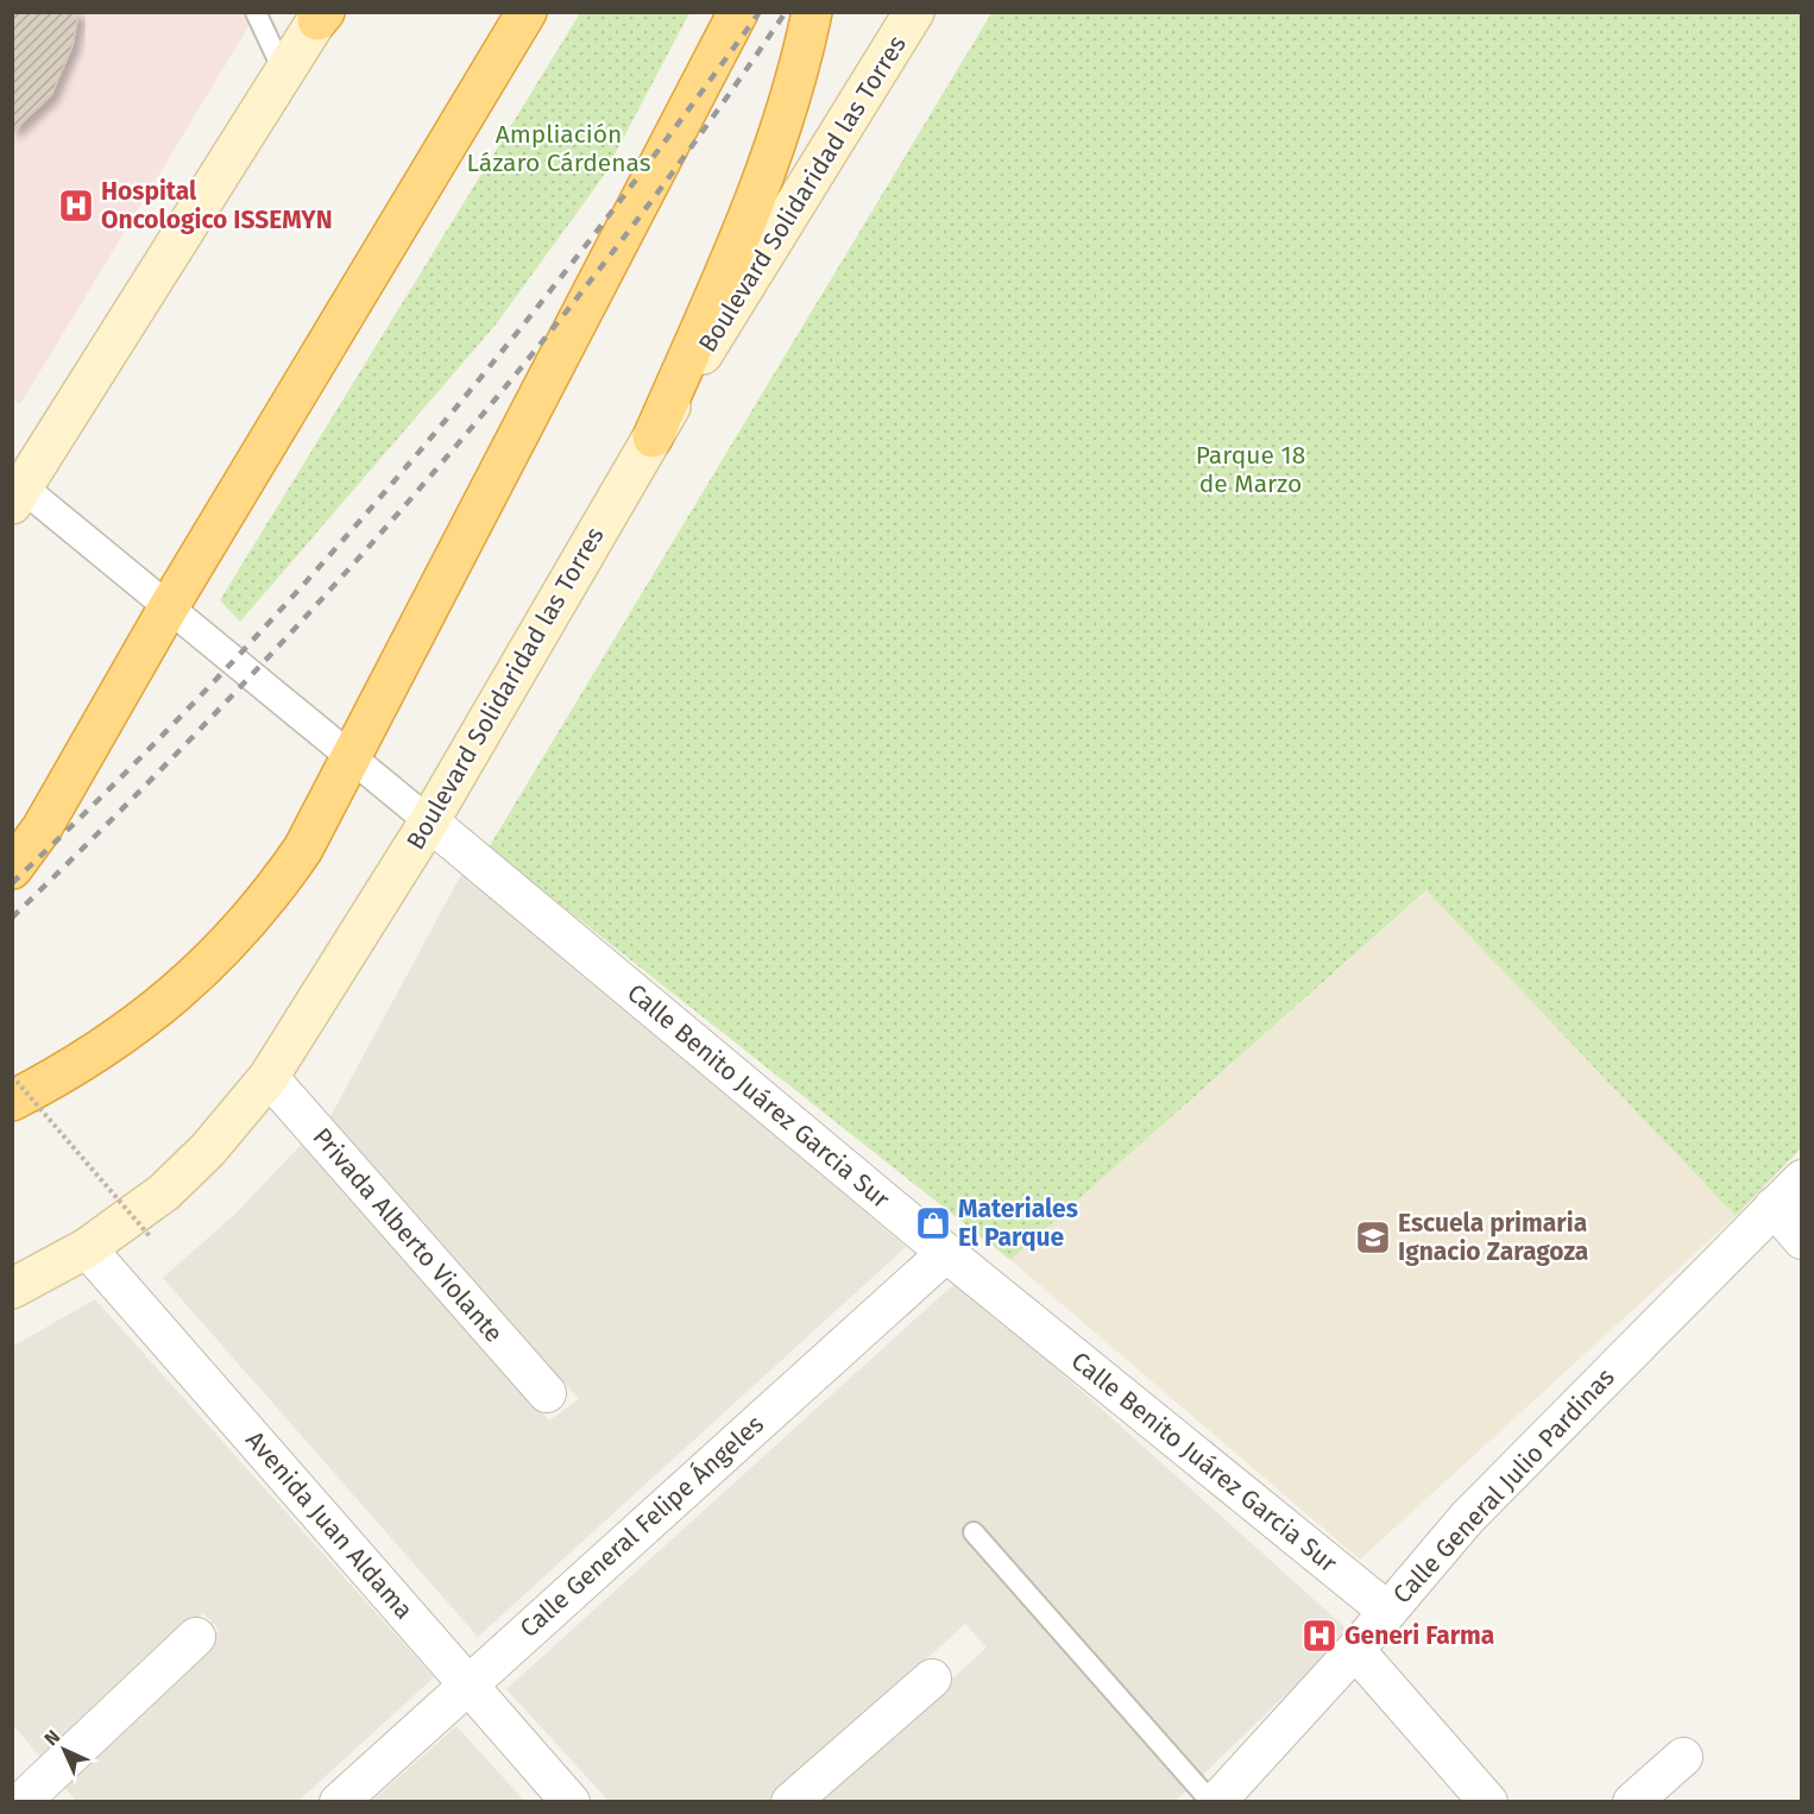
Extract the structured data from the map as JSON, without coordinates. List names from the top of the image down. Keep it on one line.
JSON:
{"streets":{"main road":["Boulevard Solidaridad las Torres"],"street":["Calle Benito Juárez Garcia Sur","Privada Alberto Violante","Calle General Julio Pardinas","Avenida Juan Aldama","Calle General Felipe Ángeles"]},"crossings":[["Boulevard Solidaridad las Torres","Calle Benito Juárez Garcia Sur"],["Boulevard Solidaridad las Torres","Privada Alberto Violante"],["Boulevard Solidaridad las Torres","Avenida Juan Aldama"],["Calle Benito Juárez Garcia Sur","Calle General Julio Pardinas"],["Calle Benito Juárez Garcia Sur","Calle General Felipe Ángeles"],["Avenida Juan Aldama","Calle General Felipe Ángeles"]],"parks":["Ampliación Lázaro Cárdenas","Parque 18 de Marzo"],"places":{"hospital":["Hospital Oncologico ISSEMYN","Generi Farma"],"shop":["Materiales El Parque"],"school or university":["Escuela primaria Ignacio Zaragoza"]},"north":"top left"}
